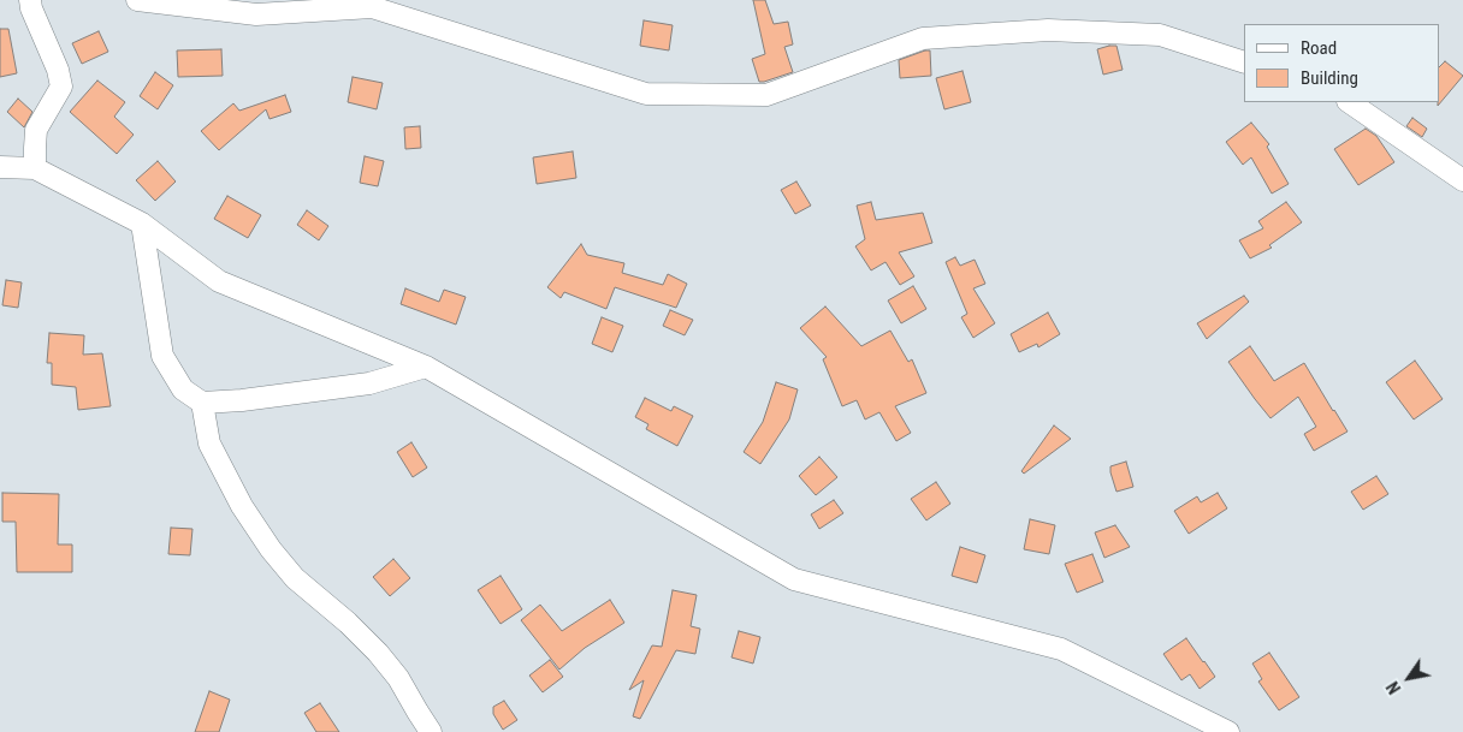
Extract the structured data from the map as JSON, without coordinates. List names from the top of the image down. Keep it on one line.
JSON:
{"legend":["Road","Building"],"north":"bottom left"}
